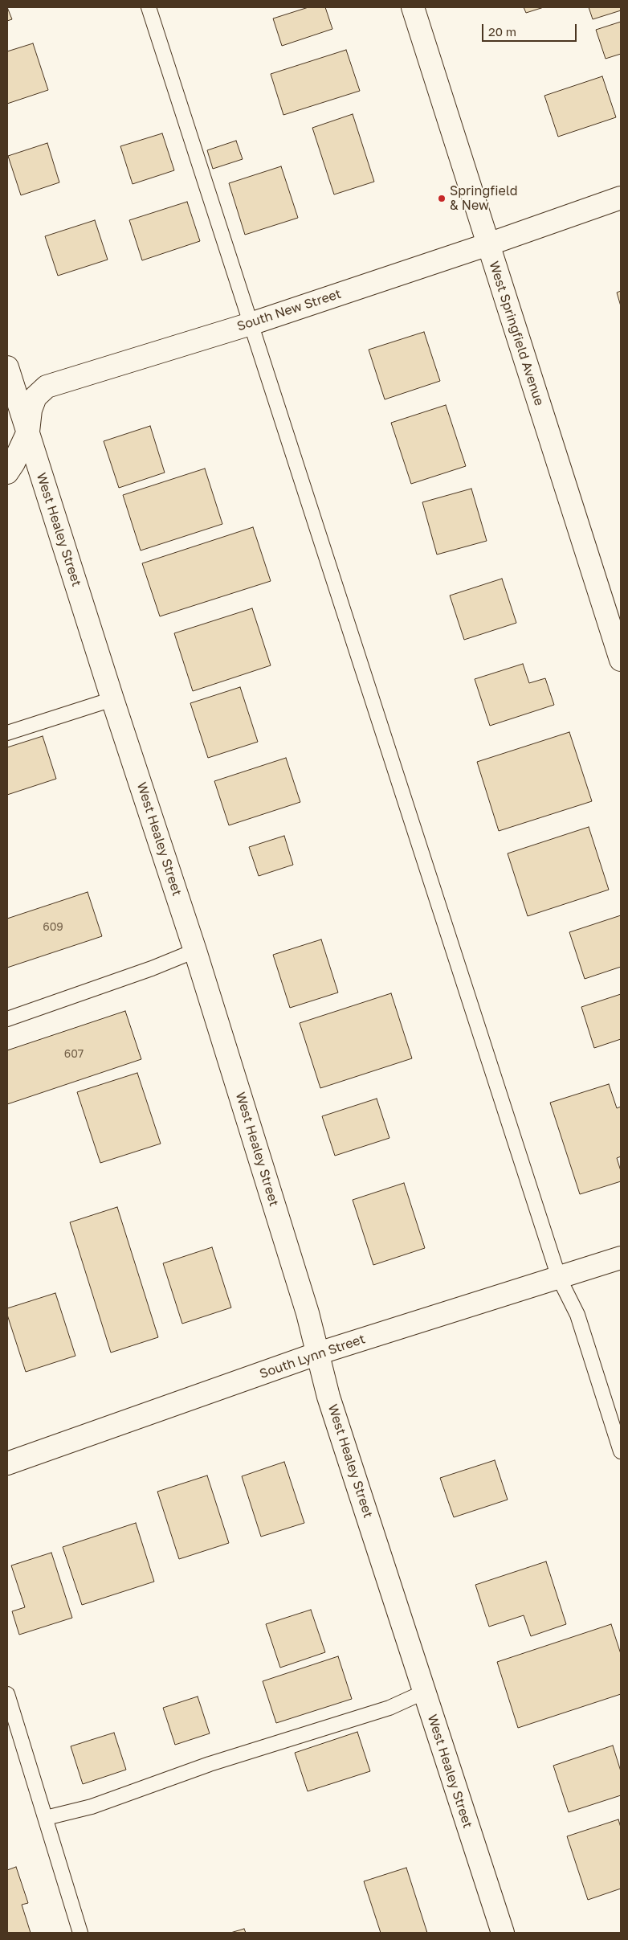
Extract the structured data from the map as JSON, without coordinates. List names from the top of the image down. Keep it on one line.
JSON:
{"streets":{"street":["South New Street","West Springfield Avenue","West Healey Street","South Lynn Street"]},"crossings":[["South New Street","West Springfield Avenue"],["South New Street","West Healey Street"],["West Healey Street","South Lynn Street"]],"places":["Springfield & New"],"house_numbers":["609","607"],"scale_bar":"20 m"}
